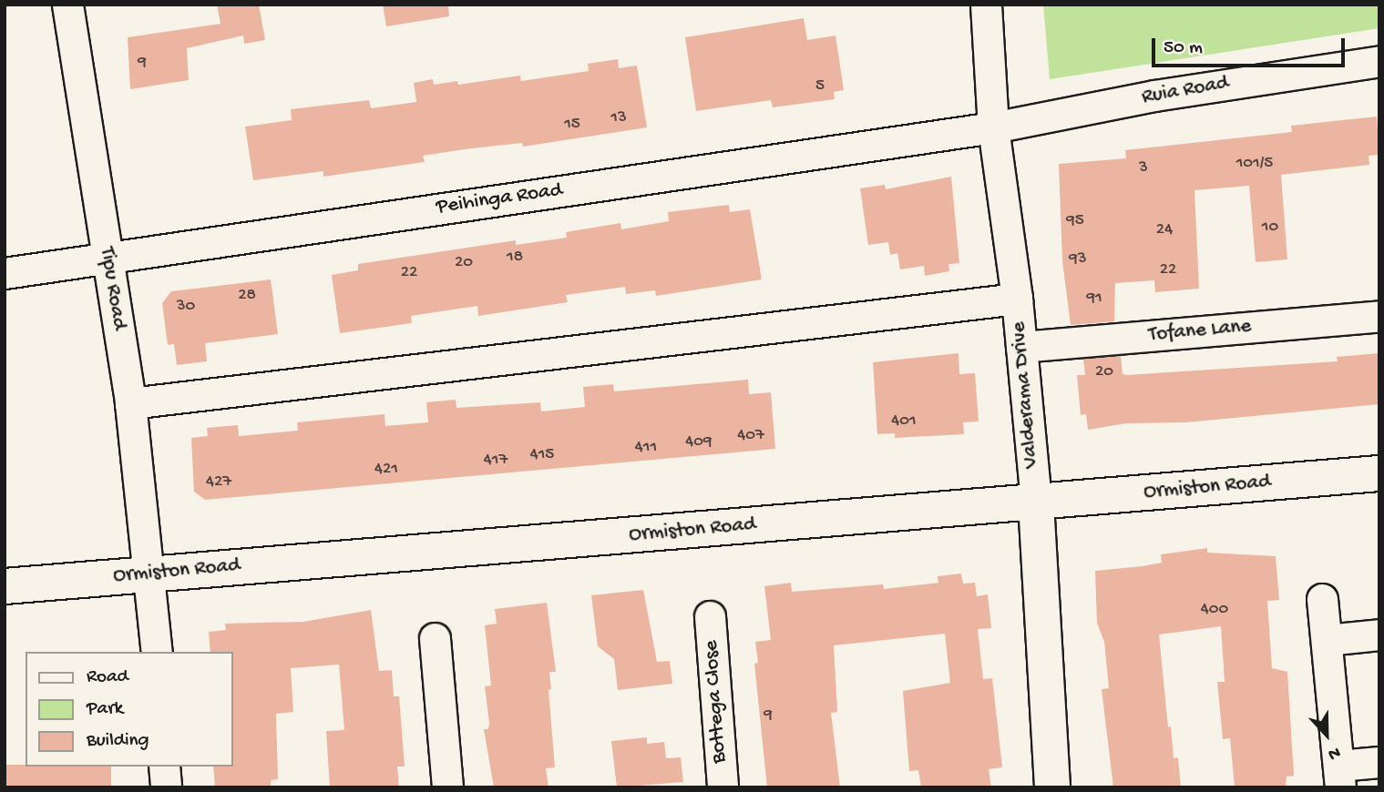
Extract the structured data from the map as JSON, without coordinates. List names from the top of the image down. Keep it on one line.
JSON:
{"streets":{"main road":["Valderama Drive","Ormiston Road"],"street":["Ruia Road","Peihinga Road","Tipu Road","Tofane Lane","Bottega Close"]},"crossings":[["Ruia Road","Peihinga Road"],["Ruia Road","Valderama Drive"],["Peihinga Road","Tipu Road"],["Peihinga Road","Valderama Drive"],["Tipu Road","Ormiston Road"],["Tofane Lane","Valderama Drive"],["Valderama Drive","Ormiston Road"]],"house_numbers":["9","5","13","15","101/5","3","95","10","24","18","93","20","22","22","28","91","30","20","401","407","409","411","415","417","421","427","400","9"],"legend":["Road","Park","Building"],"scale_bar":"50 m","north":"bottom"}
